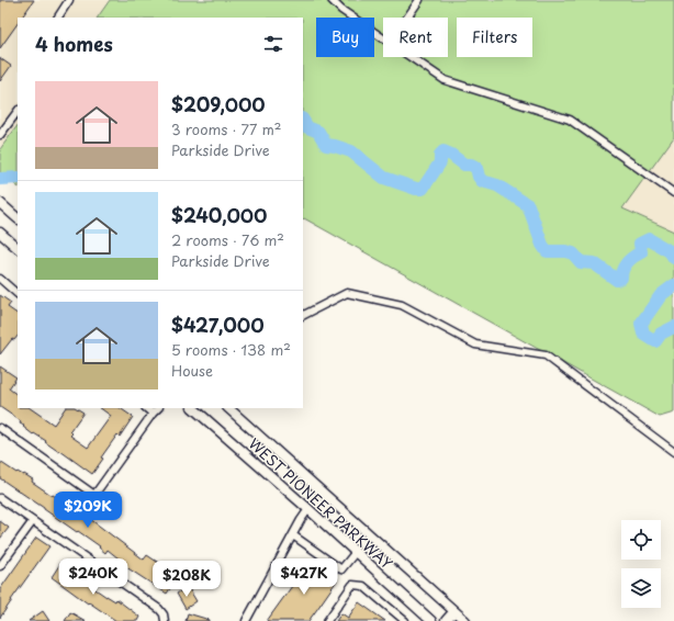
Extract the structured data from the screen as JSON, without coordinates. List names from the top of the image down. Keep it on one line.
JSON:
{"streets":{"main road":["WEST PIONEER PARKWAY"]},"page":{"chip":["Buy","Rent","Filters"],"heading":"4 homes","list":[{"name":"$209,000","note":"3 rooms · 77 m² · Parkside Drive"},{"name":"$240,000","note":"2 rooms · 76 m² · Parkside Drive"},{"name":"$427,000","note":"5 rooms · 138 m² · House"}],"price":["$209K","$240K","$427K","$208K"]}}
